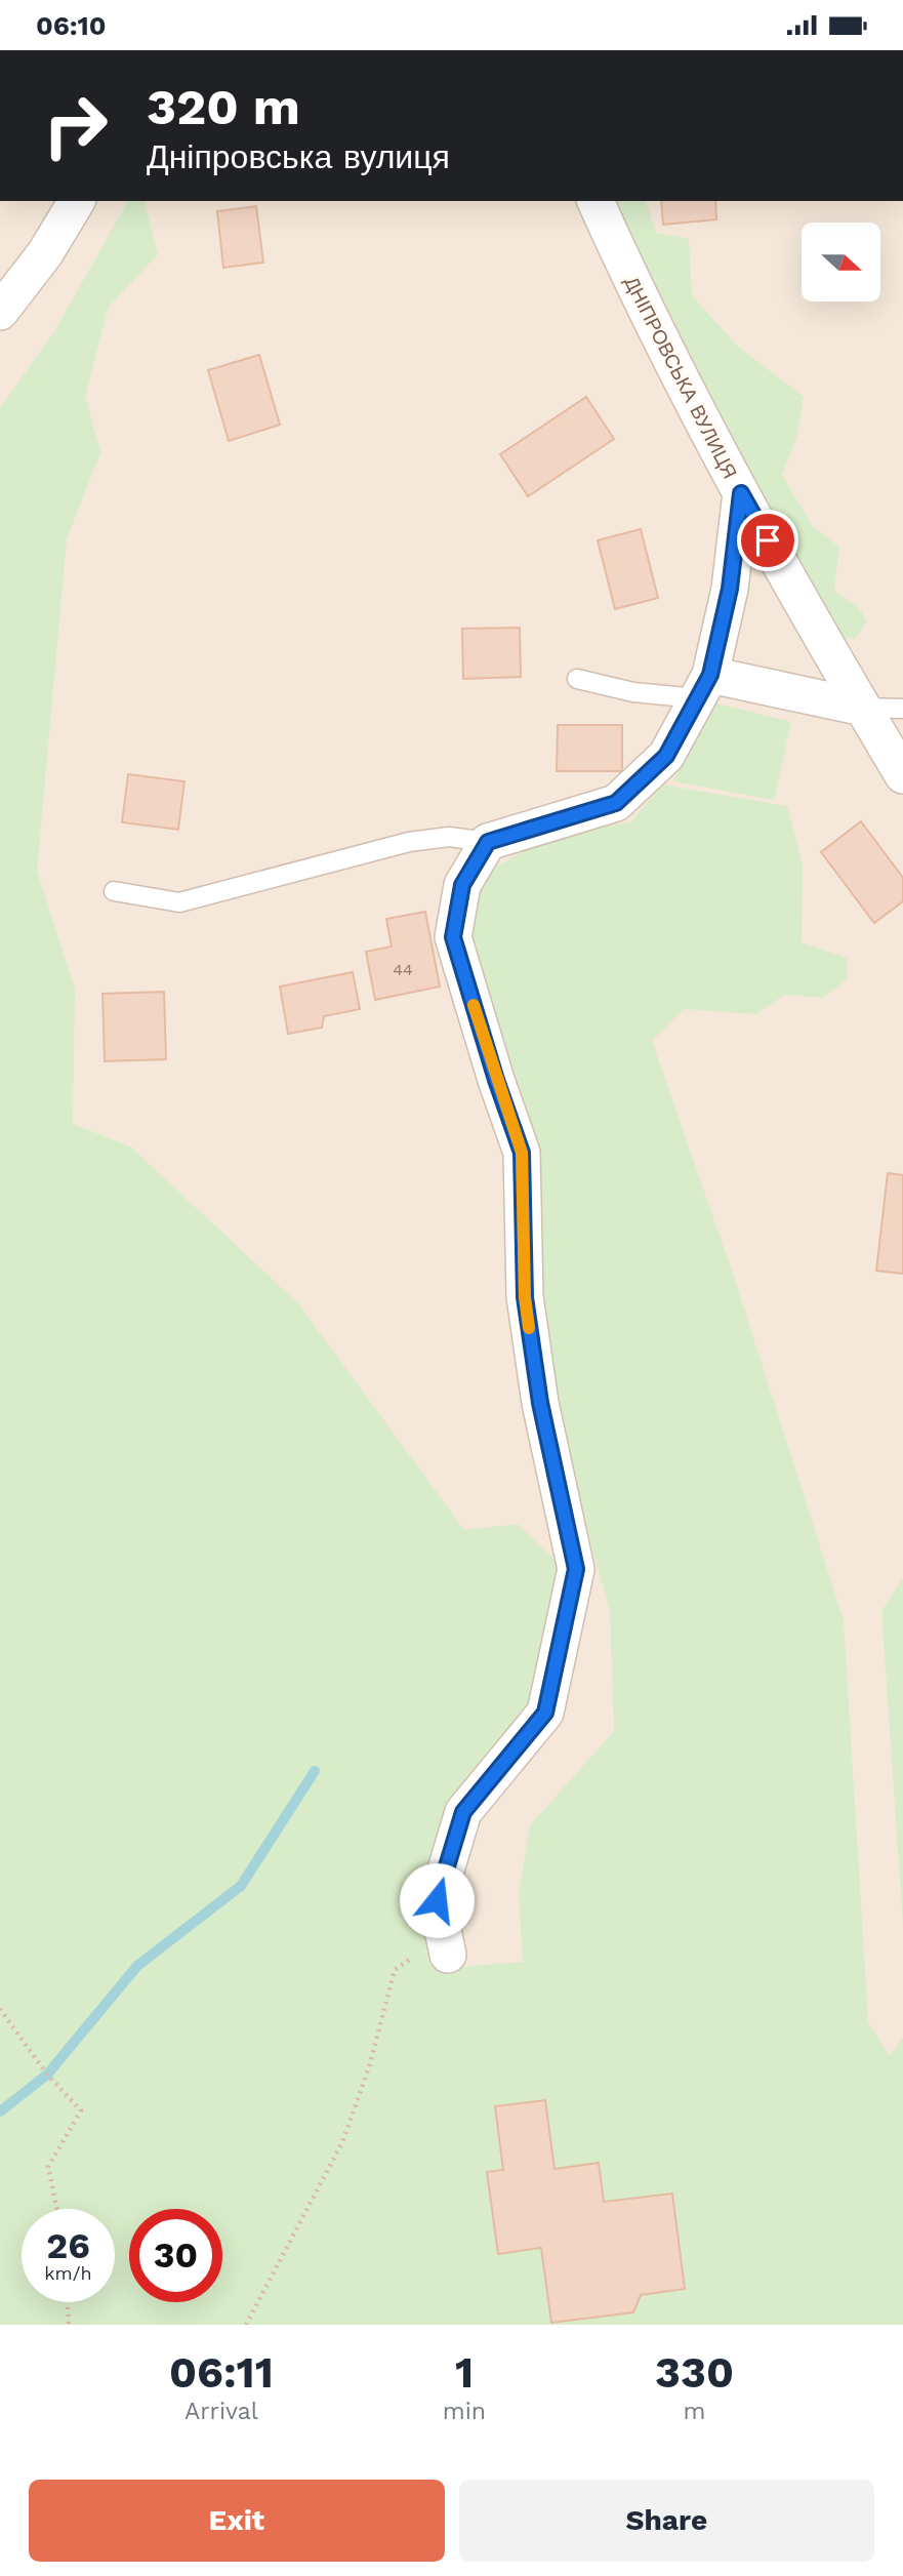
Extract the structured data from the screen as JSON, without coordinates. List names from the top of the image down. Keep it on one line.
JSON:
{"streets":{"street":["ДНІПРОВСЬКА ВУЛИЦЯ"]},"house_numbers":["44"],"north":"right","page":{"status":"06:10","turn":["320 m","Дніпровська вулиця"],"speed":"26 km/h","limit":"30","eta":["06:11","Arrival","1","min","330","m"],"buttons":["Exit","Share"]}}
